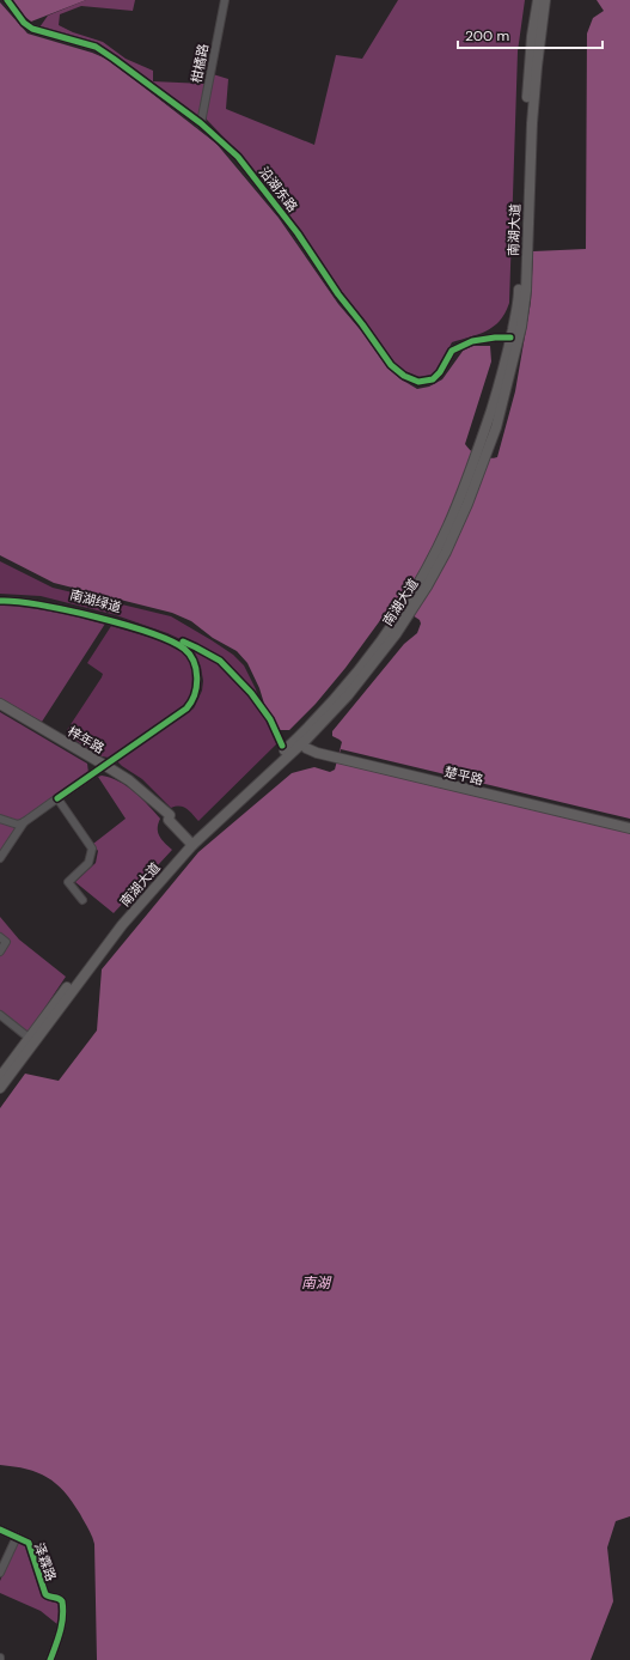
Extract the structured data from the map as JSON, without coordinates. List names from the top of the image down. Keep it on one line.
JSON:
{"streets":{"main road":["南湖大道","梓年路","楚平路"],"street":["柑橘路","沿湖东路","泽霖路"],"cycle path":["南湖绿道"]},"crossings":[["柑橘路","沿湖东路"],["沿湖东路","南湖大道"],["南湖大道","梓年路"],["南湖大道","楚平路"]],"water":["南湖"],"scale_bar":"200 m"}
